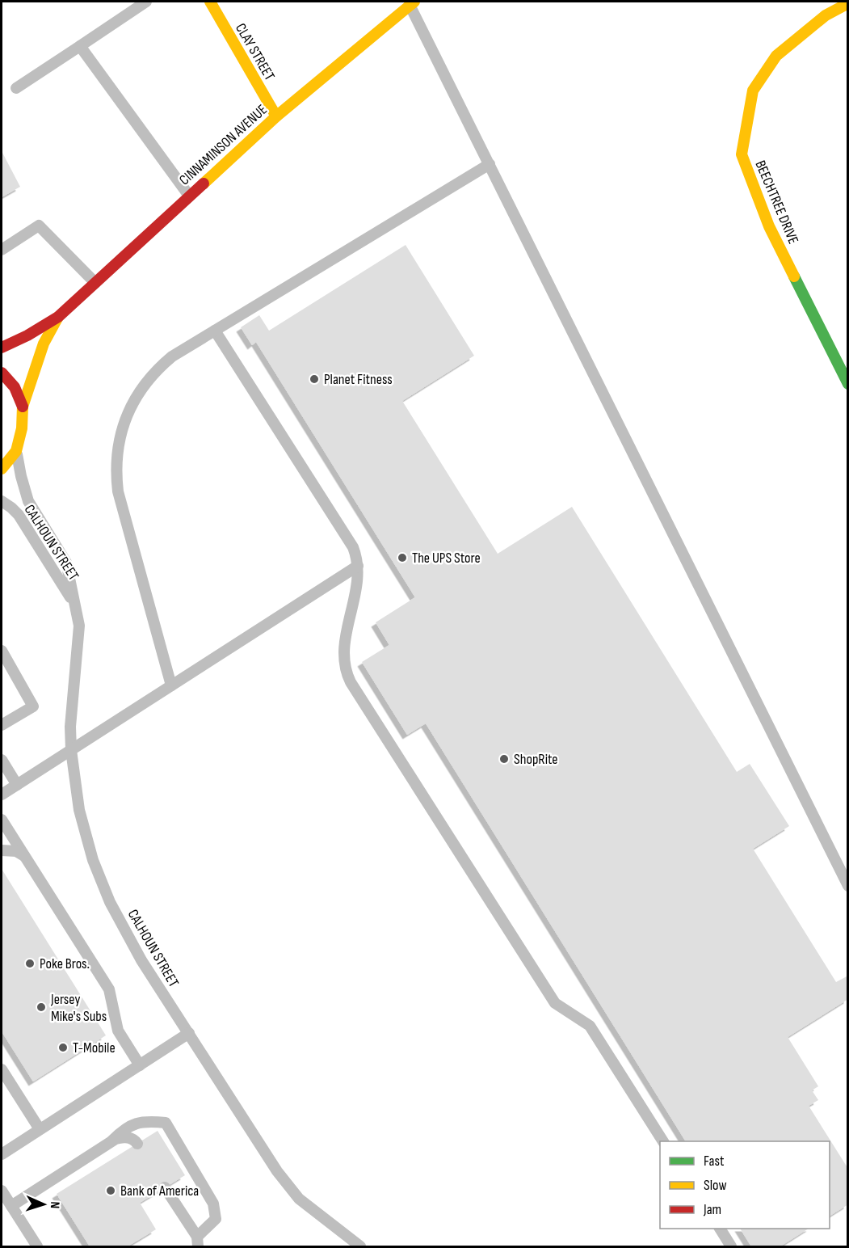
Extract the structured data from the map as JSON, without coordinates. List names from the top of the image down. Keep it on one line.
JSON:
{"streets":{"main road":["CLAY STREET","CINNAMINSON AVENUE","BEECHTREE DRIVE"],"lane":["CALHOUN STREET"]},"crossings":[["CLAY STREET","CINNAMINSON AVENUE"],["CINNAMINSON AVENUE","CALHOUN STREET"]],"places":["Planet Fitness","The UPS Store","ShopRite","Poke Bros.","Jersey Mike's Subs","T-Mobile","Bank of America"],"legend":["Fast","Slow","Jam"],"north":"right"}
